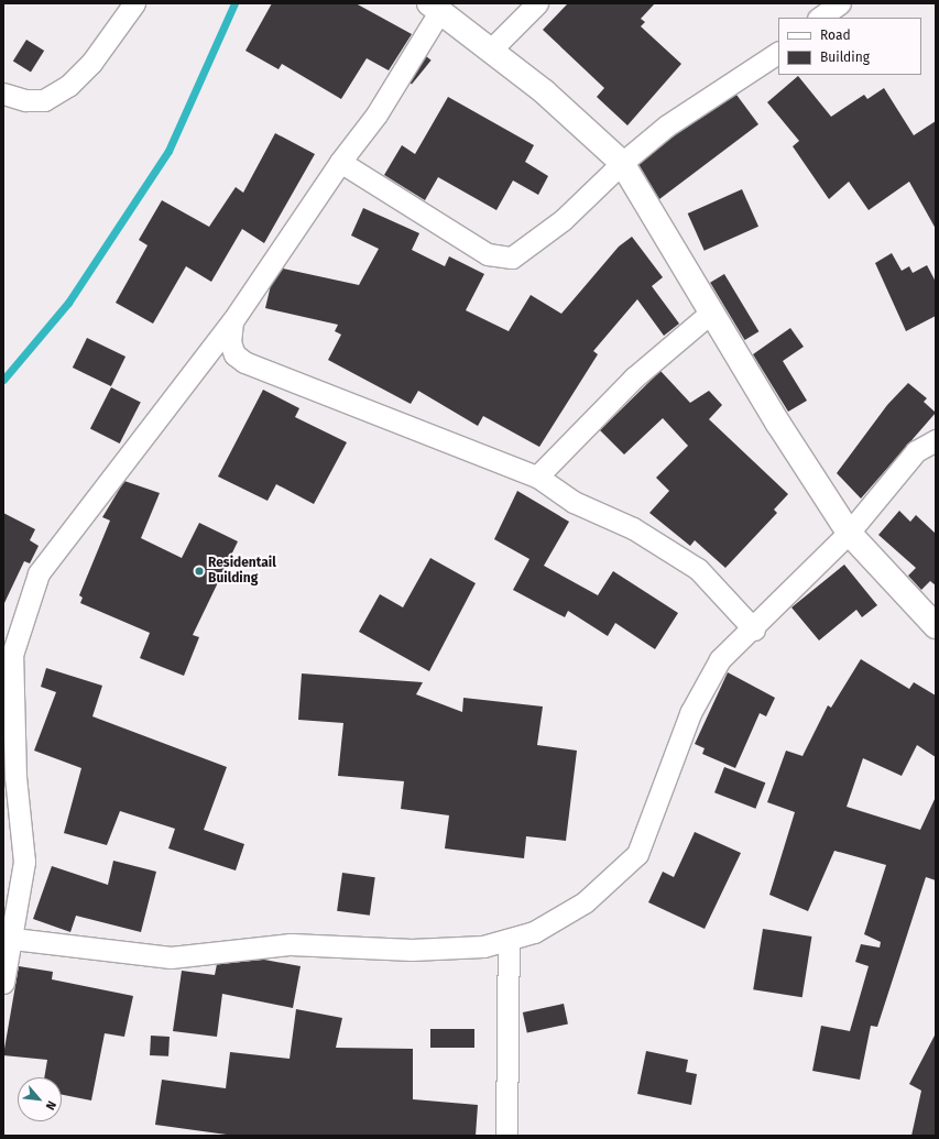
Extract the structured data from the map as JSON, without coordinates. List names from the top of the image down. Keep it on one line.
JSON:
{"places":["Residentail Building"],"legend":["Road","Building"],"north":"bottom right"}
